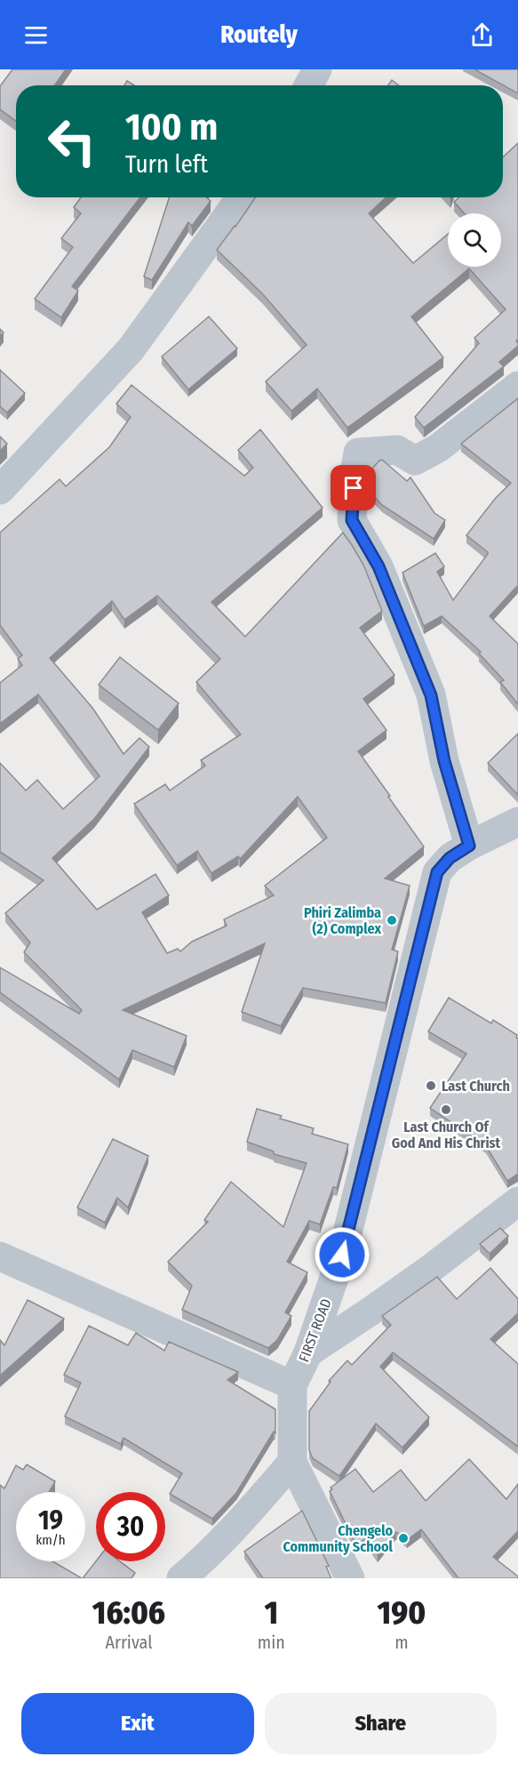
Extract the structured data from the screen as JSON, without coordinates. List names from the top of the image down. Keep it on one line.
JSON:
{"streets":{"street":["FIRST ROAD"]},"places":["Phiri Zalimba (2) Complex","Last Church","Last Church Of God And His Christ","Chengelo Community School"],"page":{"header":"Routely","turn":["100 m","Turn left"],"speed":"19 km/h","limit":"30","eta":["16:06","Arrival","1","min","190","m"],"buttons":["Exit","Share"]}}
